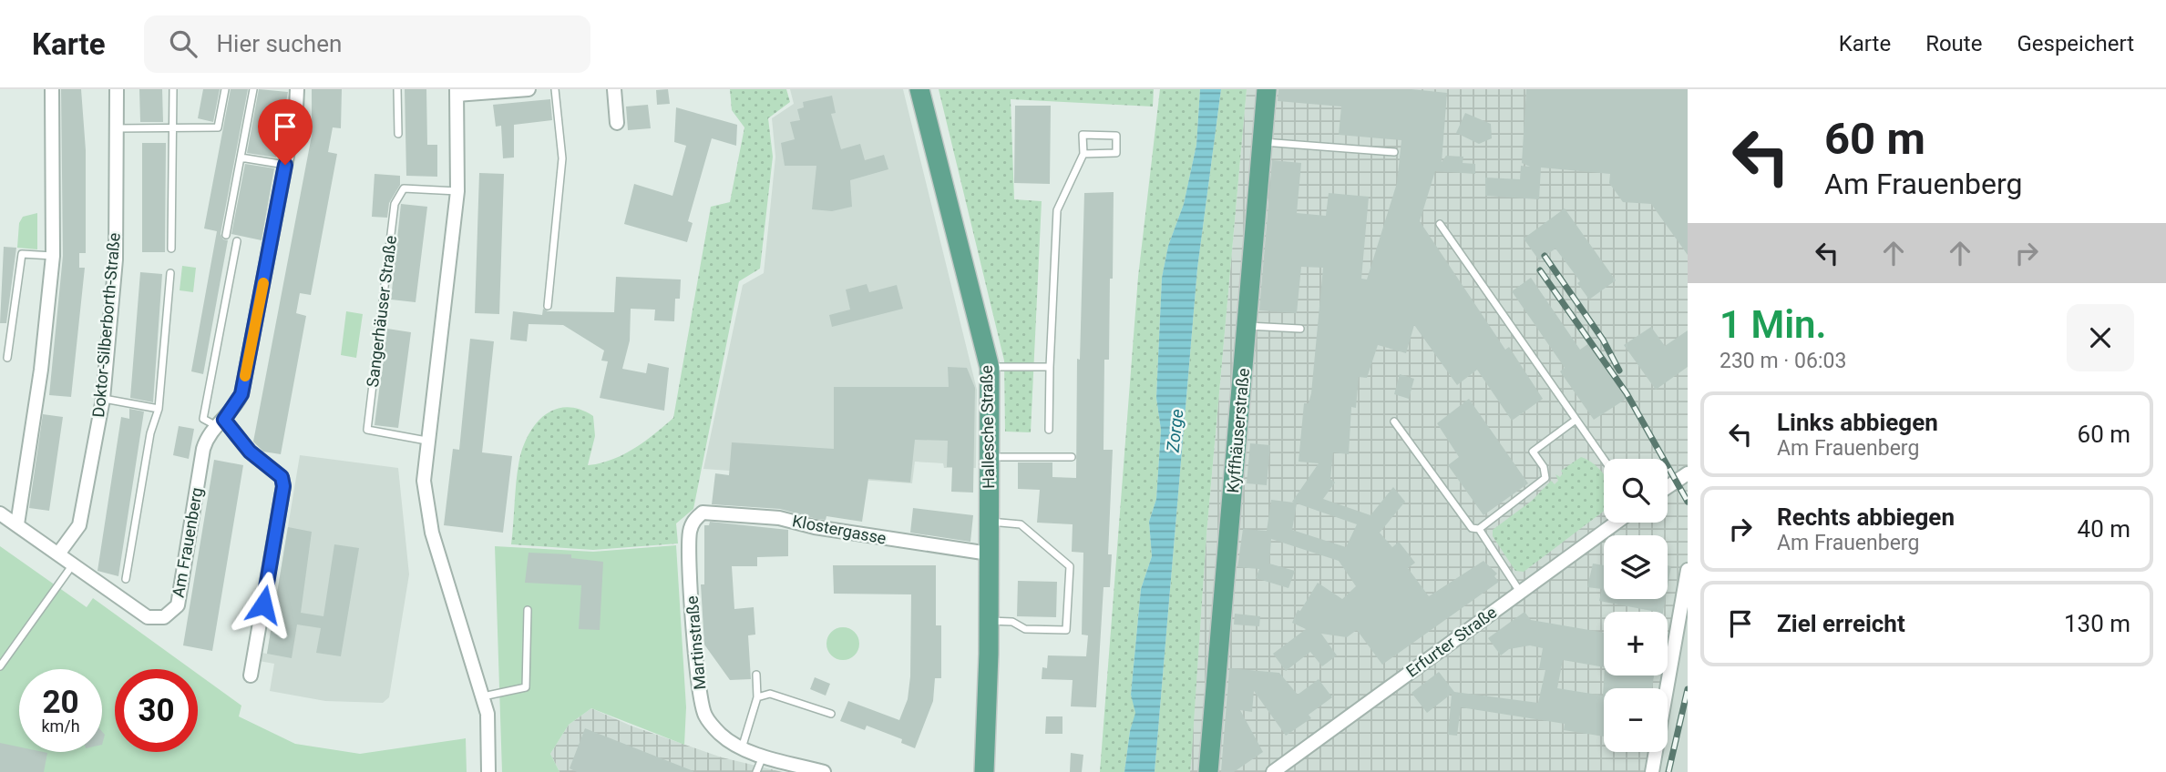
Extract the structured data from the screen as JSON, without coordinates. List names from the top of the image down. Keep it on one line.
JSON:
{"streets":{"main road":["Hallesche Straße","Kyffhäuserstraße"],"street":["Doktor-Silberborth-Straße","Klostergasse","Am Frauenberg","Erfurter Straße","Martinstraße"],"lane":["Sangerhäuser Straße"]},"crossings":[["Doktor-Silberborth-Straße","Am Frauenberg"],["Hallesche Straße","Klostergasse"],["Klostergasse","Martinstraße"]],"water":["Zorge"],"page":{"header":"Karte","search":"Hier suchen","nav":["Karte","Route","Gespeichert"],"turn":["60 m","Am Frauenberg"],"heading":["1 Min.","230 m · 06:03"],"list":[{"name":"Links abbiegen","note":"Am Frauenberg","value":"60 m"},{"name":"Rechts abbiegen","note":"Am Frauenberg","value":"40 m"},{"name":"Ziel erreicht","value":"130 m"}],"map_buttons":["+","−"],"speed":"20 km/h","limit":"30"}}
